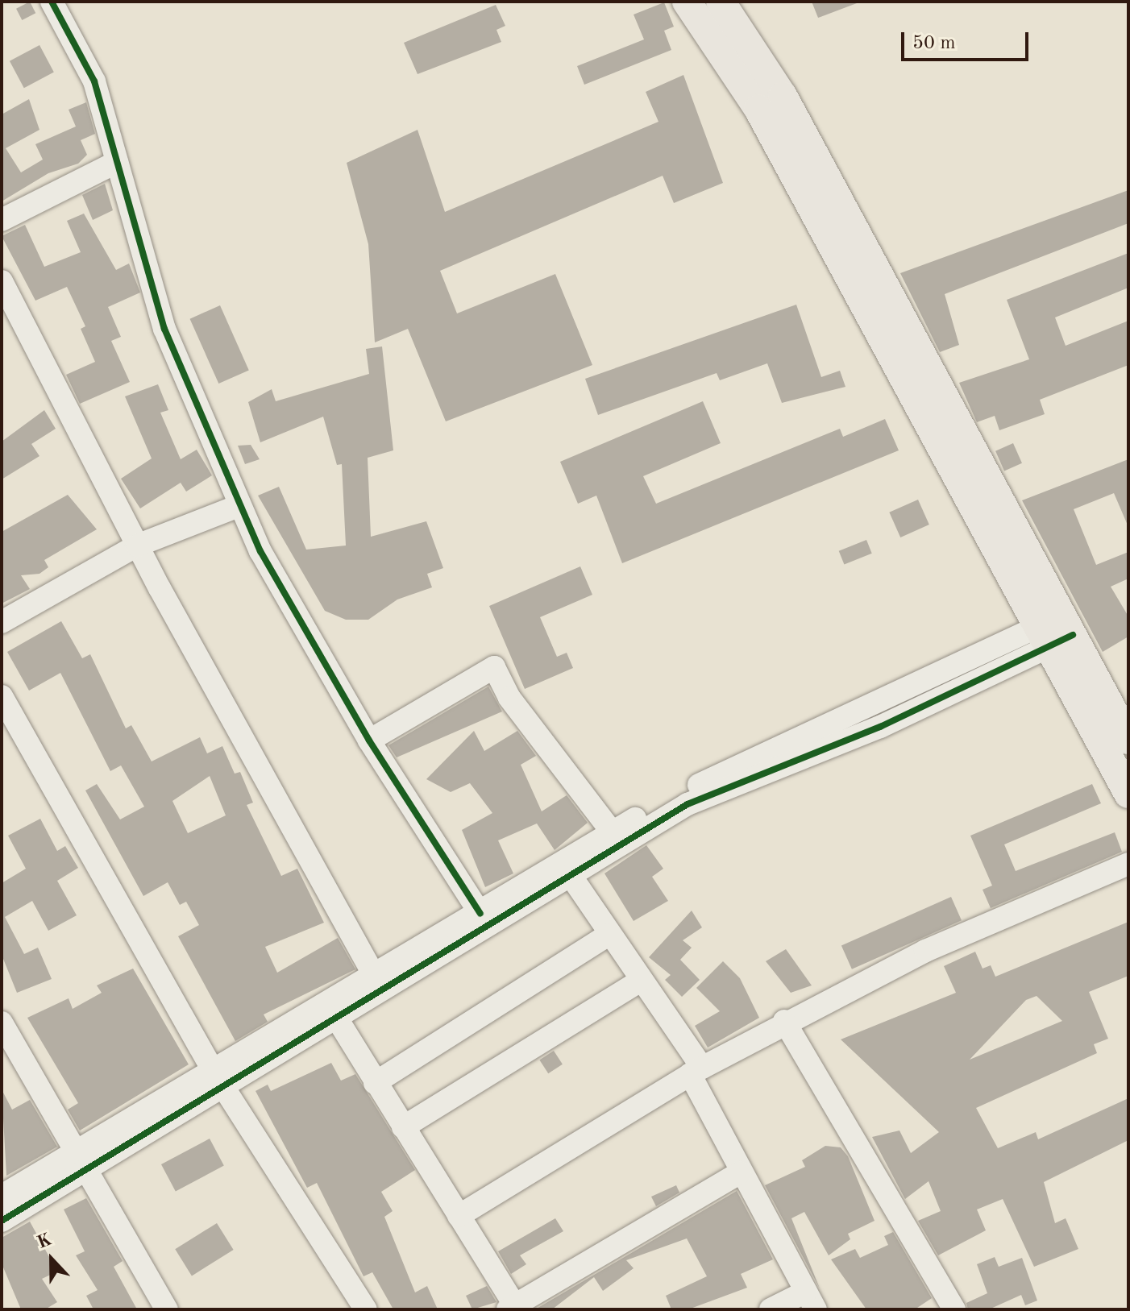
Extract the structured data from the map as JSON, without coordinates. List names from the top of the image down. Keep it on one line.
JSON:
{"scale_bar":"50 m","north":"top"}
